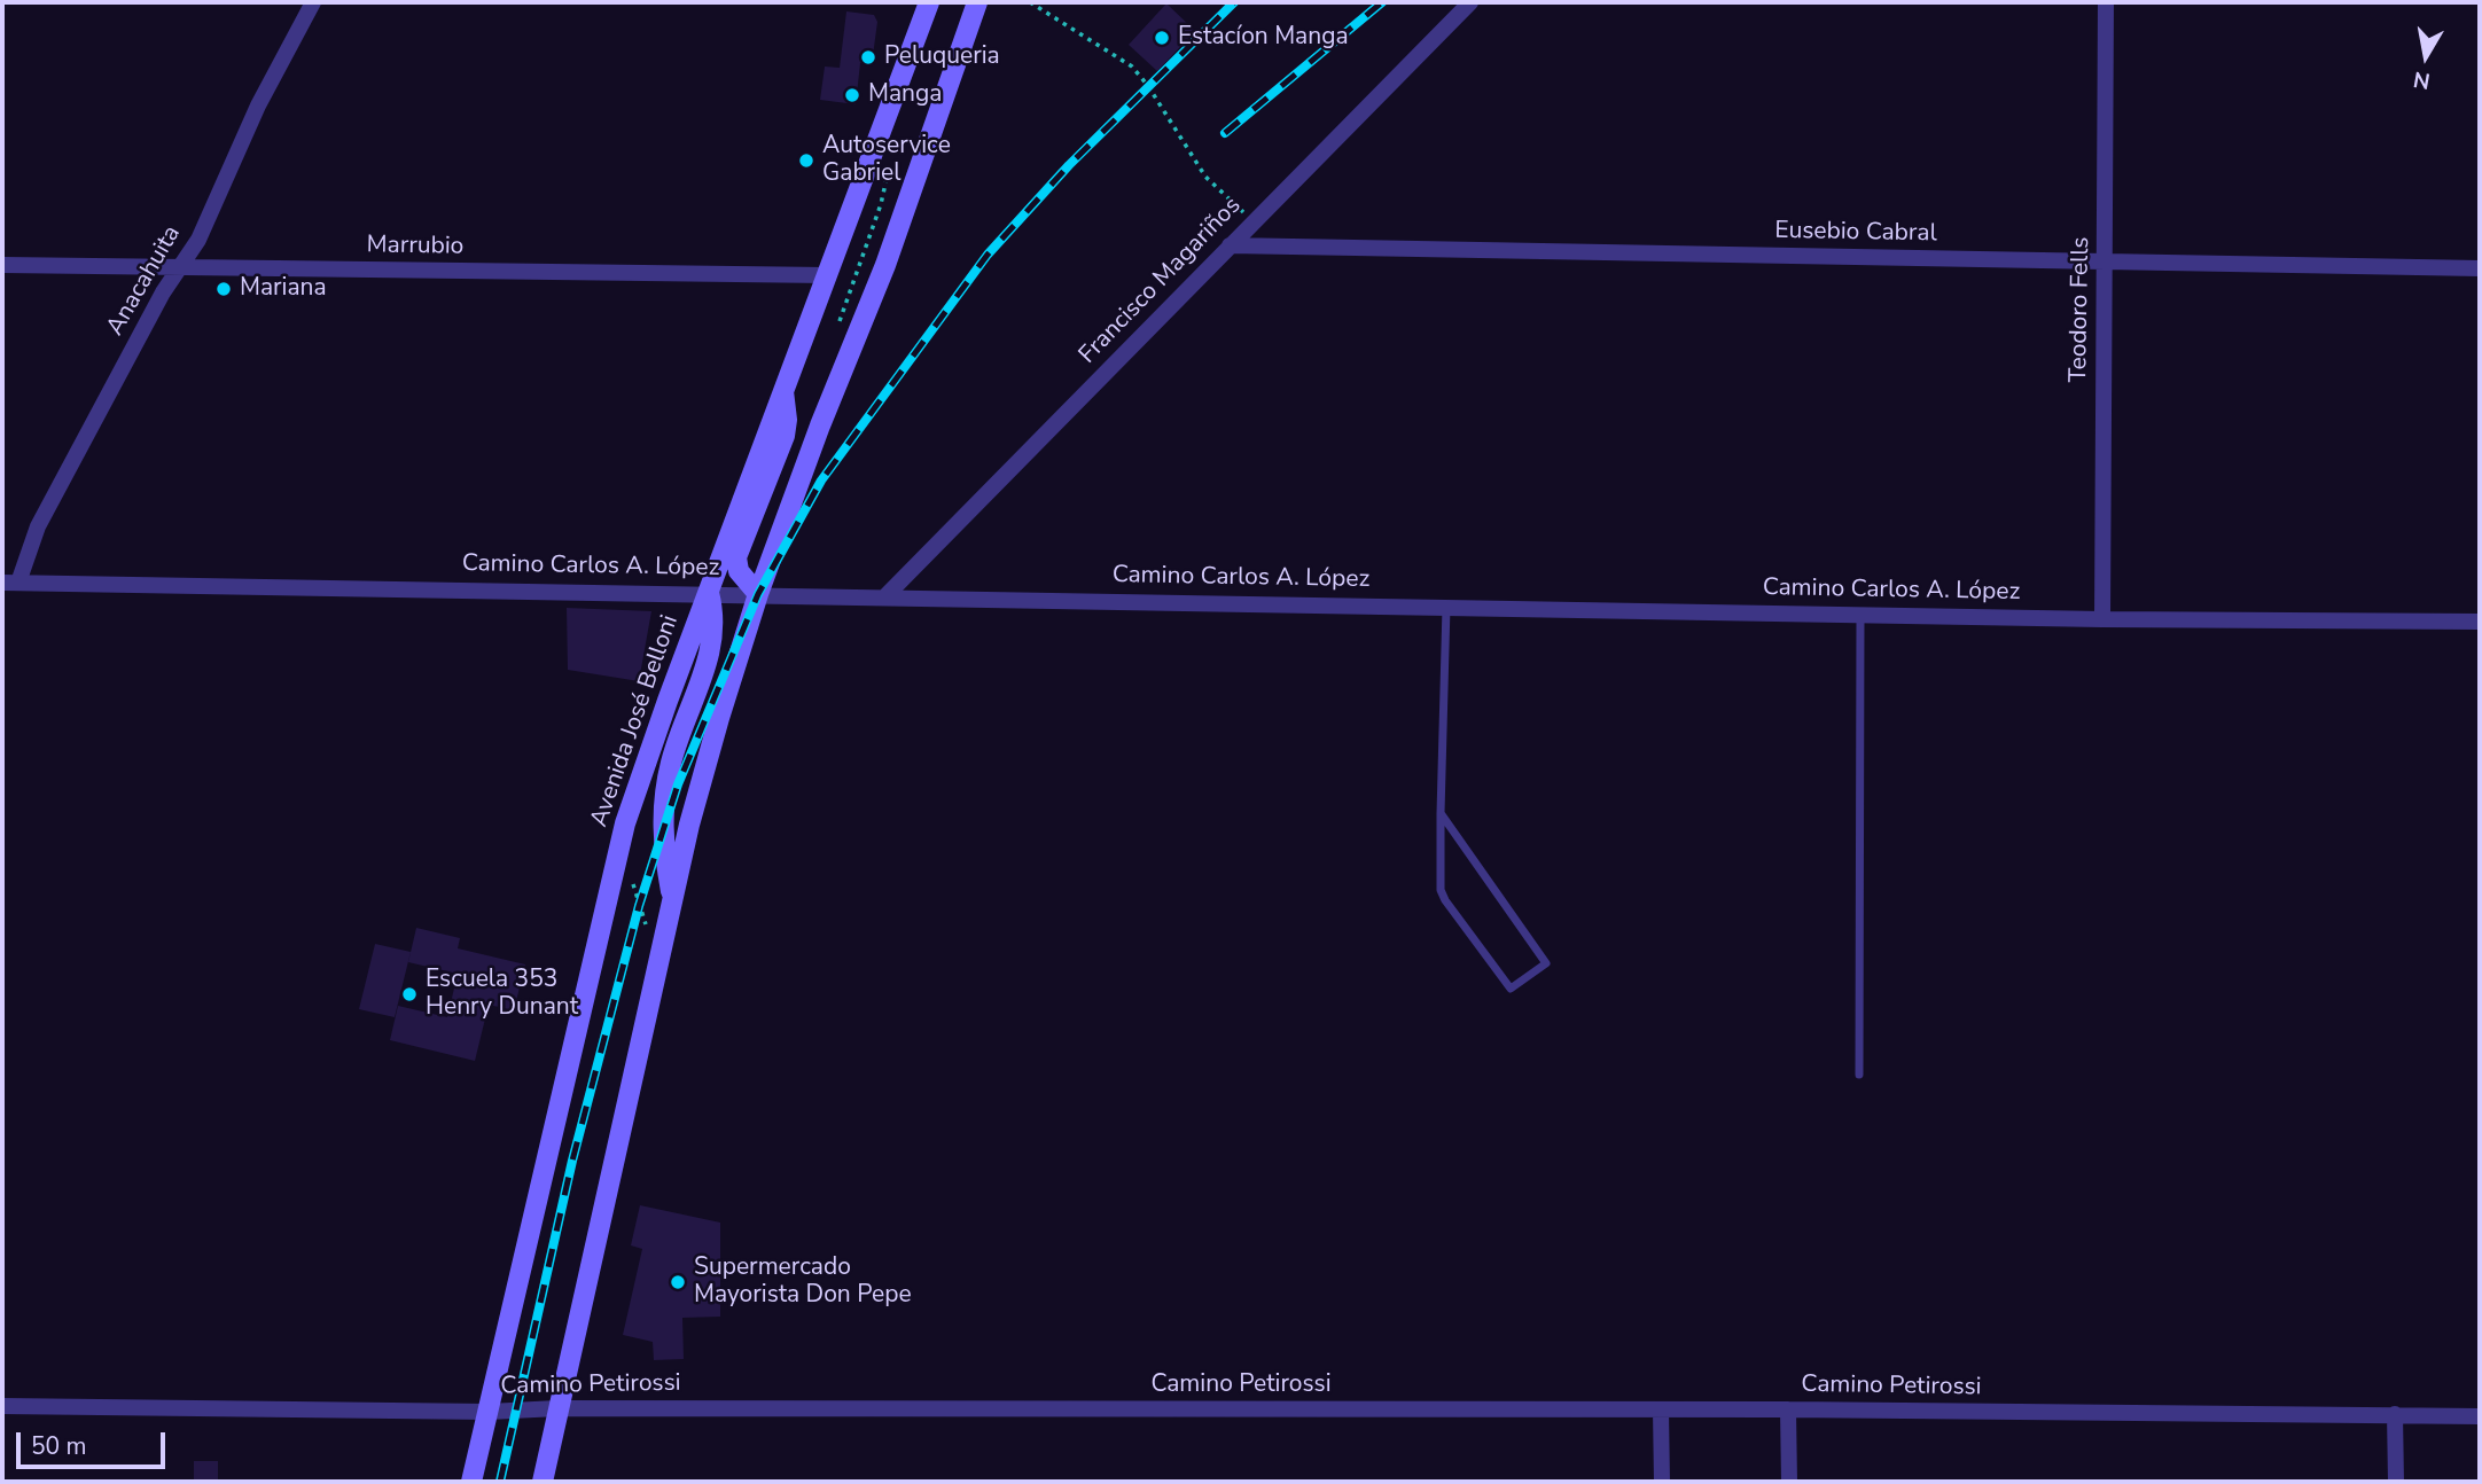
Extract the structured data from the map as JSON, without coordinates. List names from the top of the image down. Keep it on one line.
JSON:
{"streets":{"main road":["Avenida José Belloni"],"street":["Eusebio Cabral","Marrubio","Anacahuita","Francisco Magariños","Teodoro Fells","Camino Carlos A. López","Camino Petirossi"]},"crossings":[["Eusebio Cabral","Francisco Magariños"],["Eusebio Cabral","Teodoro Fells"],["Marrubio","Anacahuita"],["Marrubio","Avenida José Belloni"],["Anacahuita","Camino Carlos A. López"],["Francisco Magariños","Camino Carlos A. López"],["Teodoro Fells","Camino Carlos A. López"],["Camino Carlos A. López","Avenida José Belloni"],["Avenida José Belloni","Camino Petirossi"]],"places":["Estacíon Manga","Peluqueria","Manga","Autoservice Gabriel","Mariana","Escuela 353 Henry Dunant","Supermercado Mayorista Don Pepe"],"scale_bar":"50 m","north":"bottom"}
